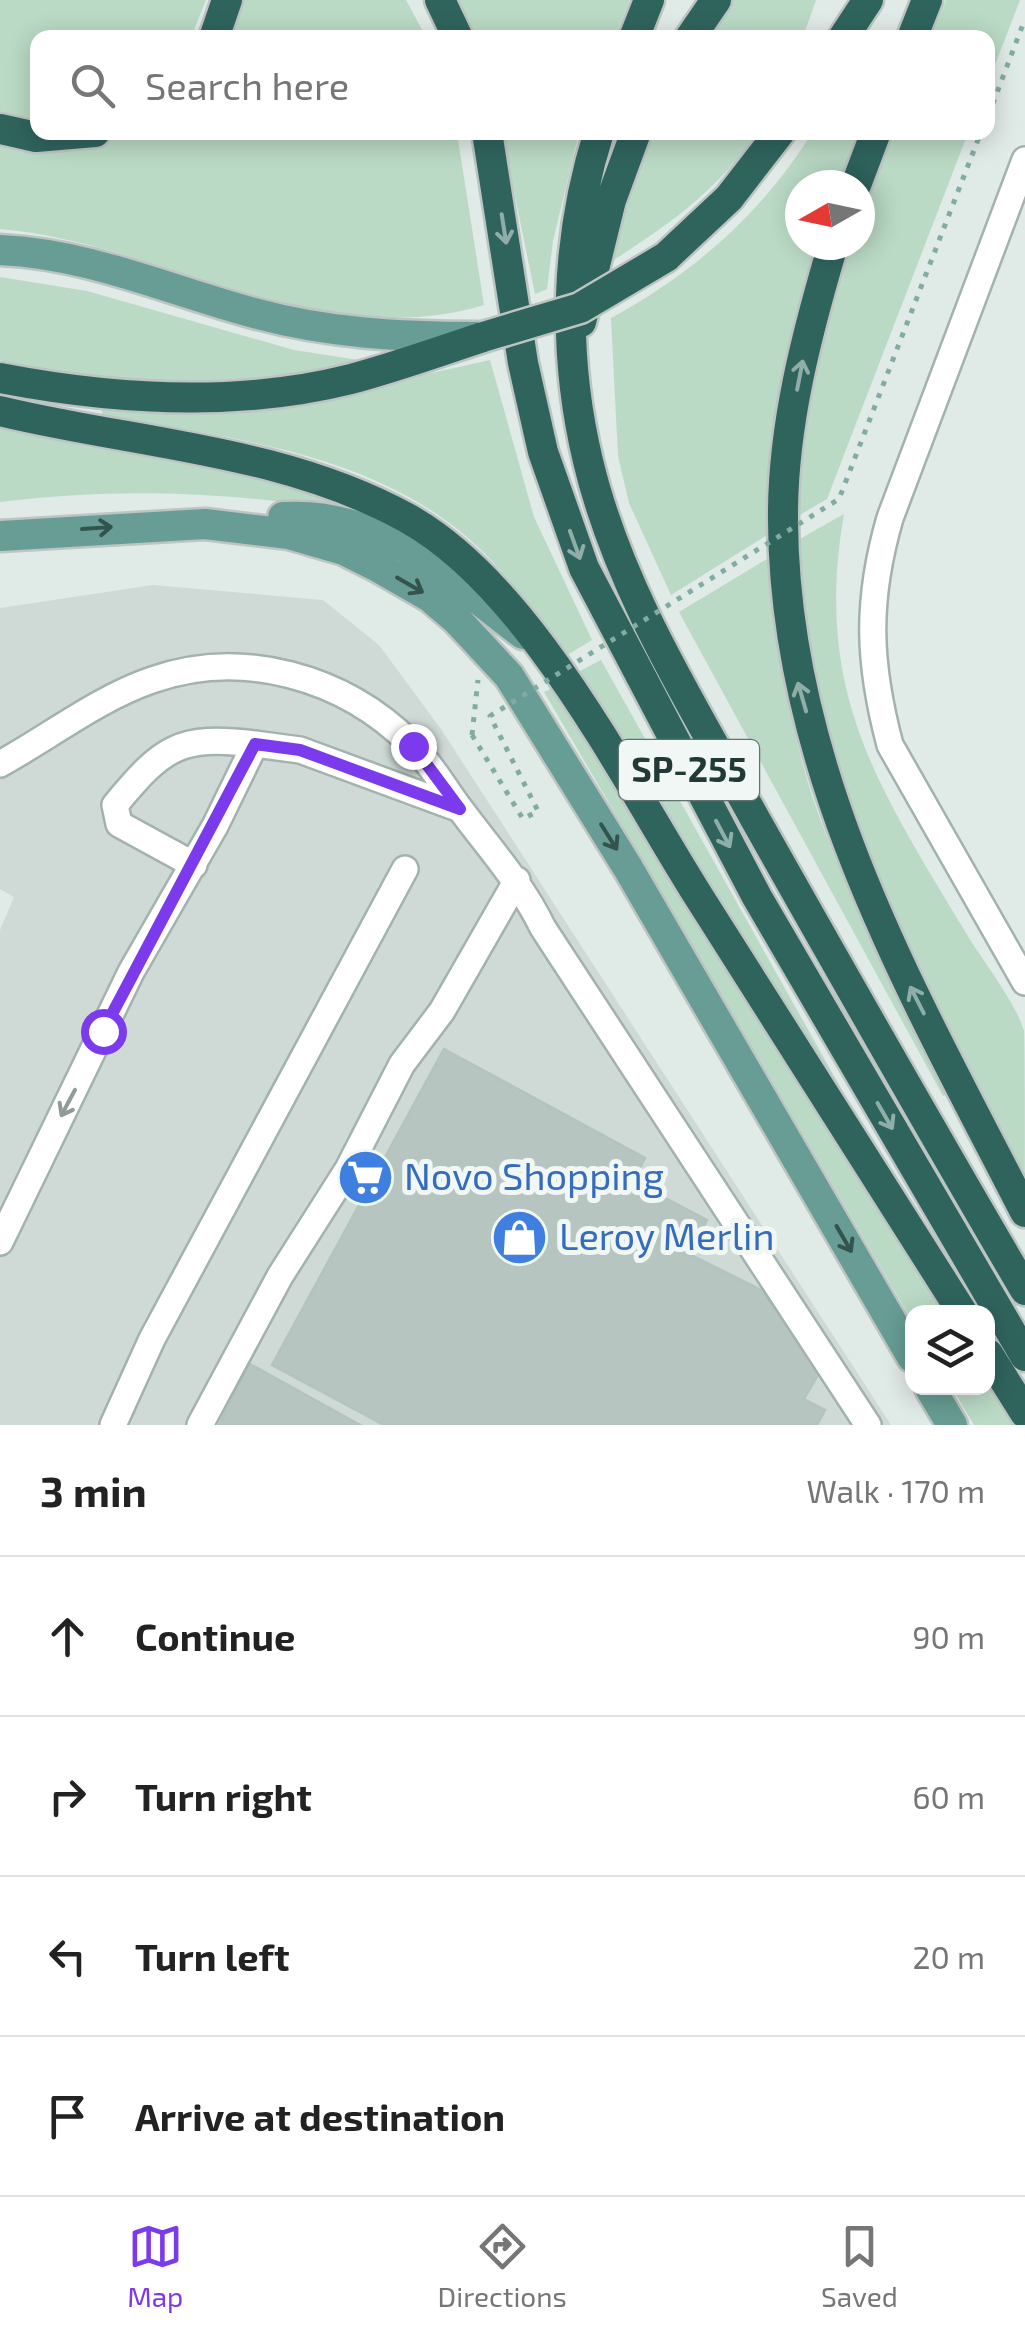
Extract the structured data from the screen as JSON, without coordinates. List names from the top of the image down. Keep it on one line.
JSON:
{"streets":{"highway":["SP-255"]},"places":{"supermarket":["Novo Shopping"],"shop":["Leroy Merlin"]},"north":"left","page":{"search":"Search here","heading":["3 min","Walk · 170 m"],"list":[["Continue","90 m"],["Turn right","60 m"],["Turn left","20 m"],"Arrive at destination"],"nav":["Map","Directions","Saved"]}}
